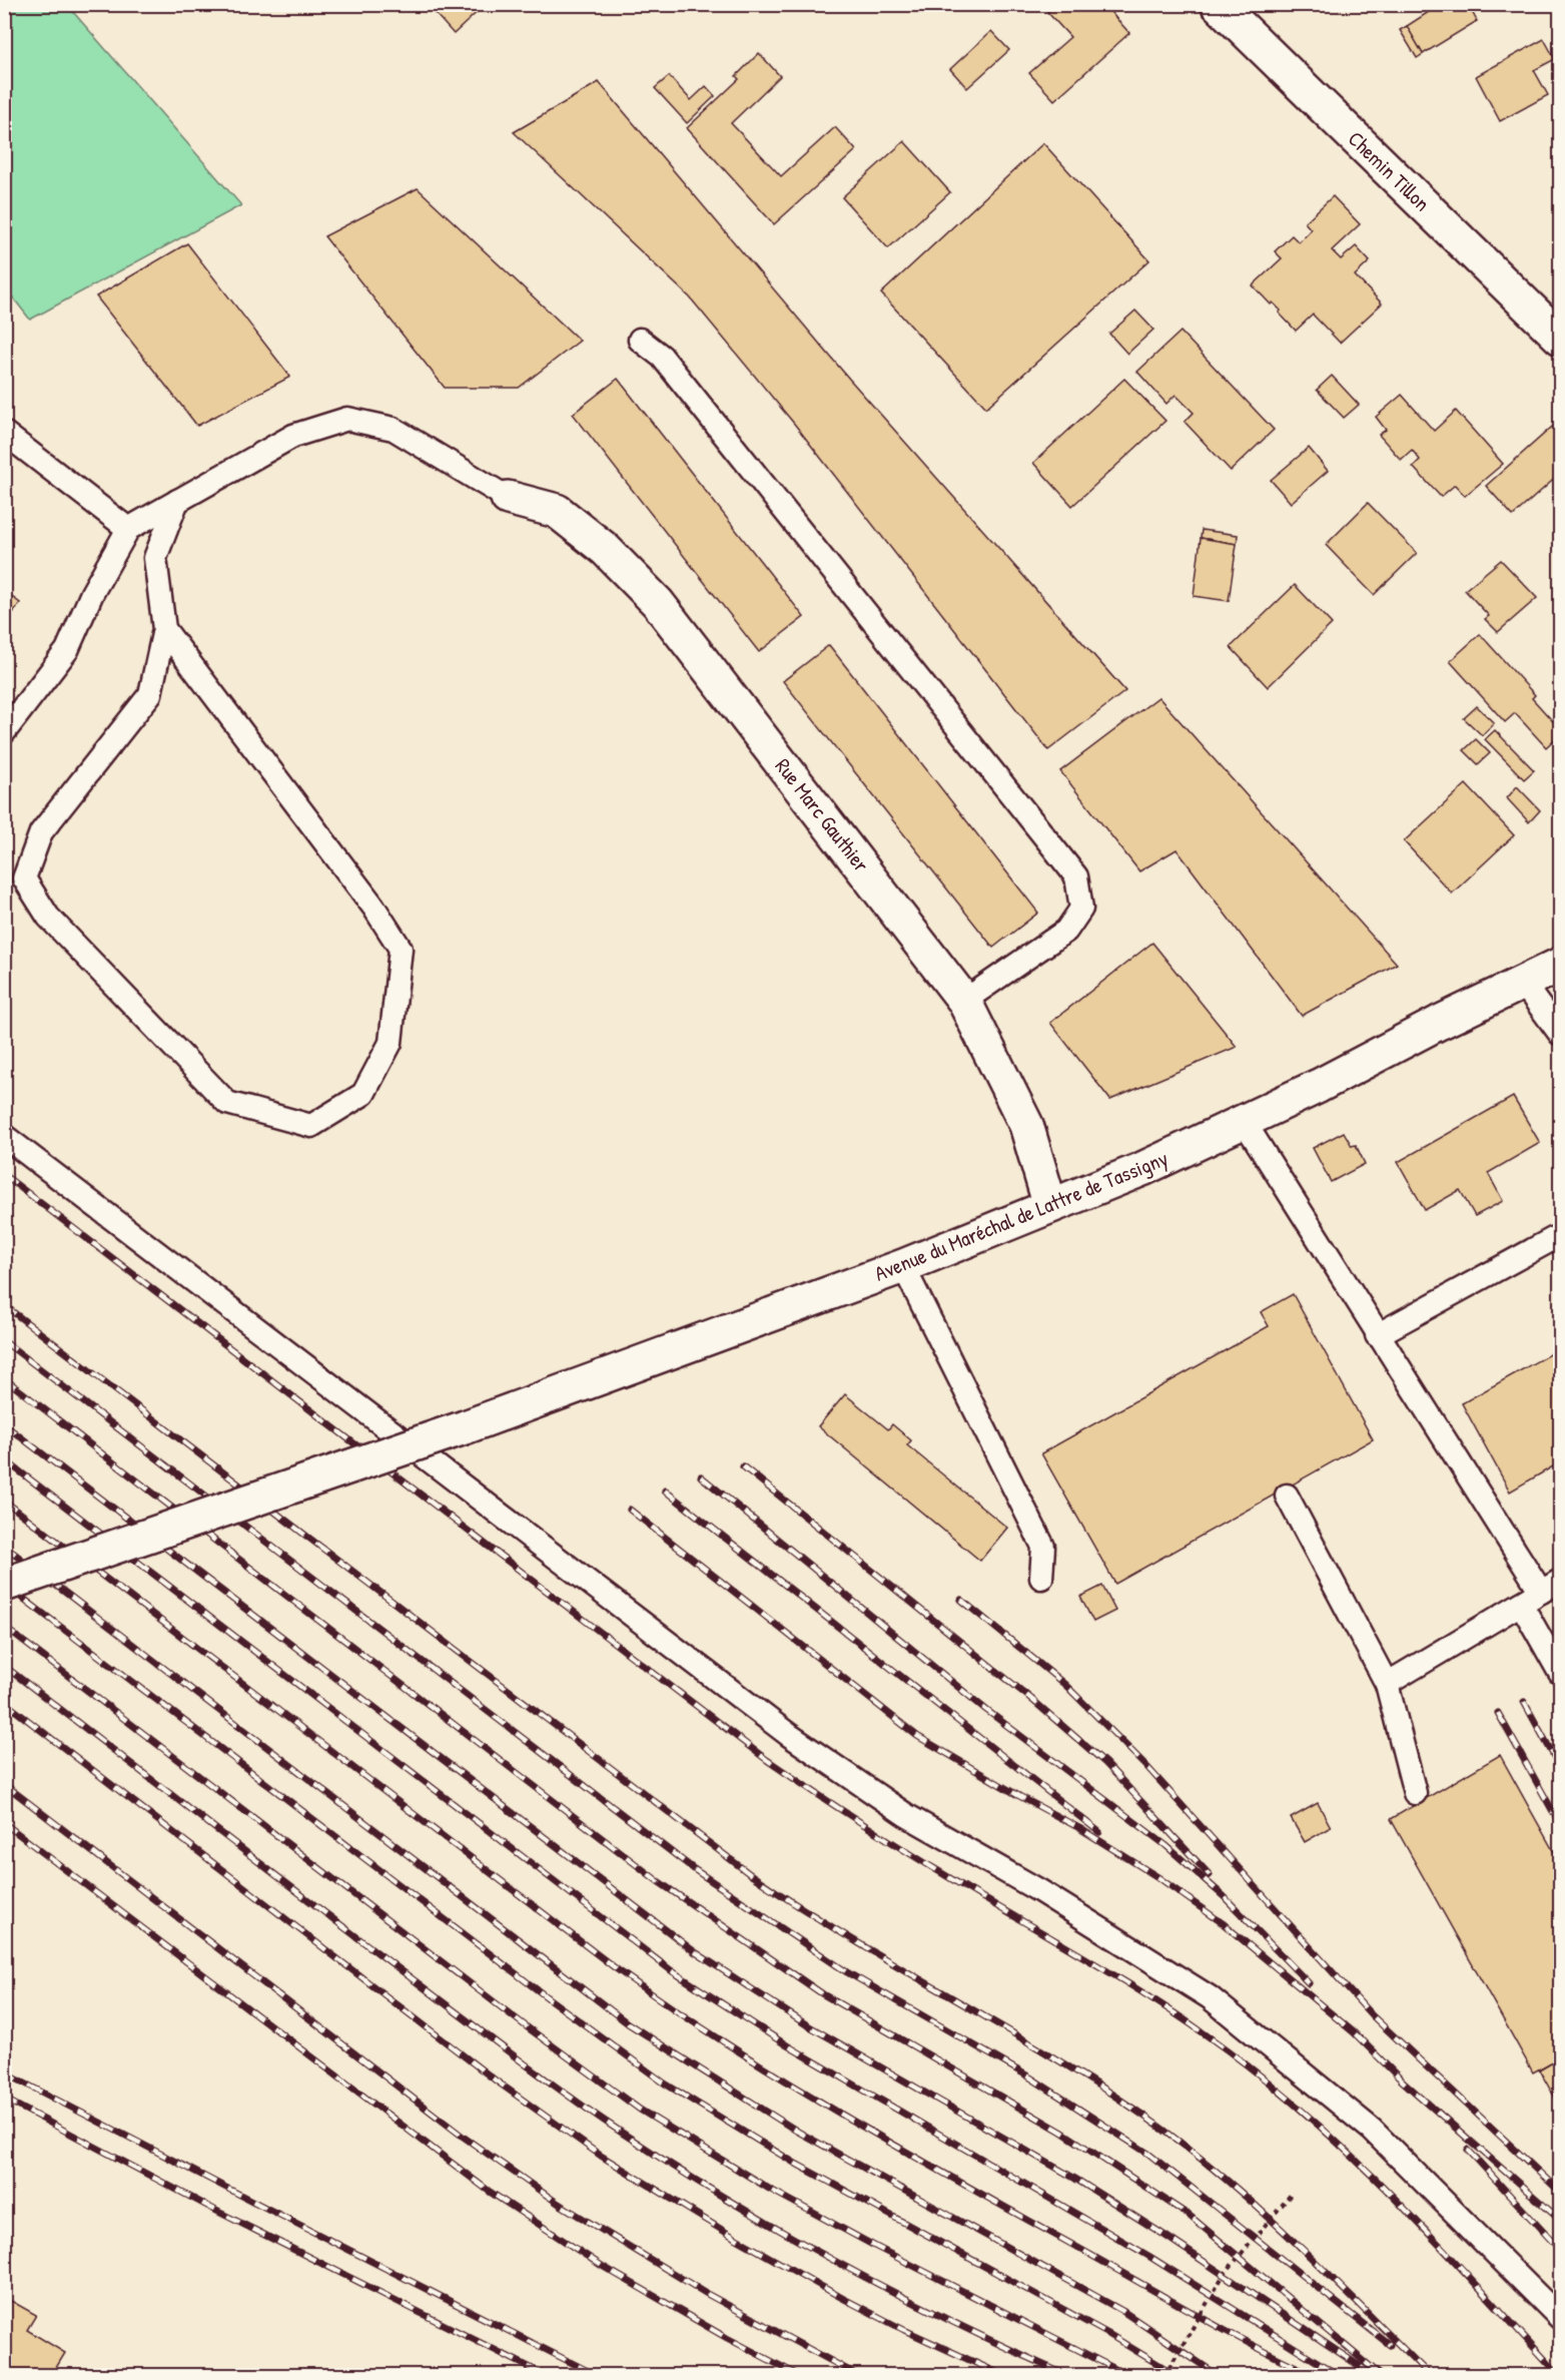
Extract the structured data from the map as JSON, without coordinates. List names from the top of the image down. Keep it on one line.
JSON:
{"streets":{"street":["Chemin Tillon","Rue Marc Gauthier","Avenue du Maréchal de Lattre de Tassigny"]},"crossings":[["Rue Marc Gauthier","Avenue du Maréchal de Lattre de Tassigny"]]}
